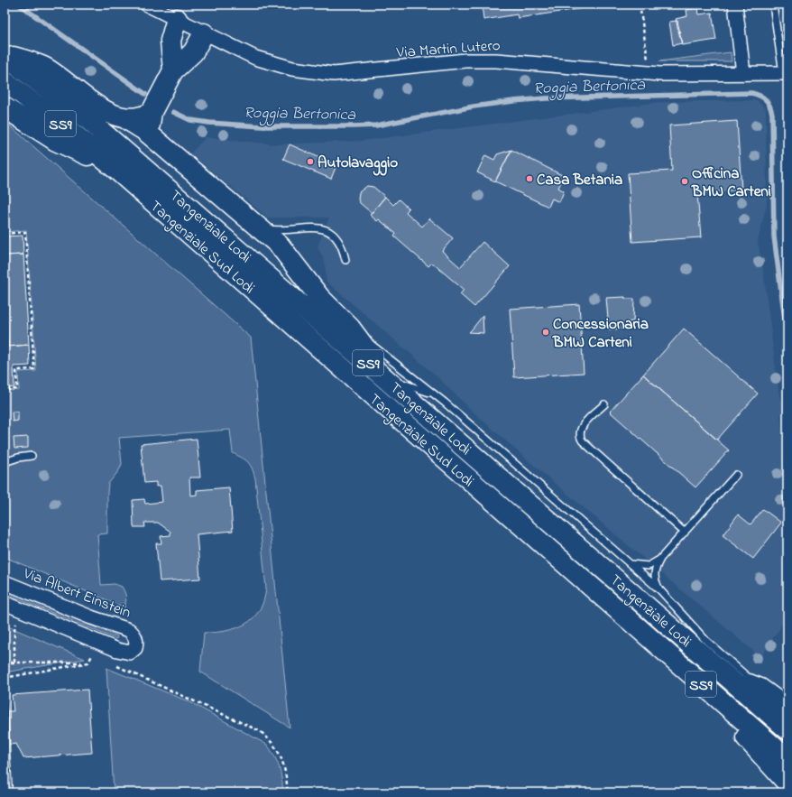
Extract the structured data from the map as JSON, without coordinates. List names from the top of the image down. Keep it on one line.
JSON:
{"streets":{"highway":["SS9","Tangenziale Lodi","Tangenziale Sud Lodi"],"street":["Via Martin Lutero","Via Albert Einstein"]},"water":["Roggia Bertonica"],"places":["Autolavaggio","Casa Betania","Officina BMW Carteni","Concessionaria BMW Carteni"]}
